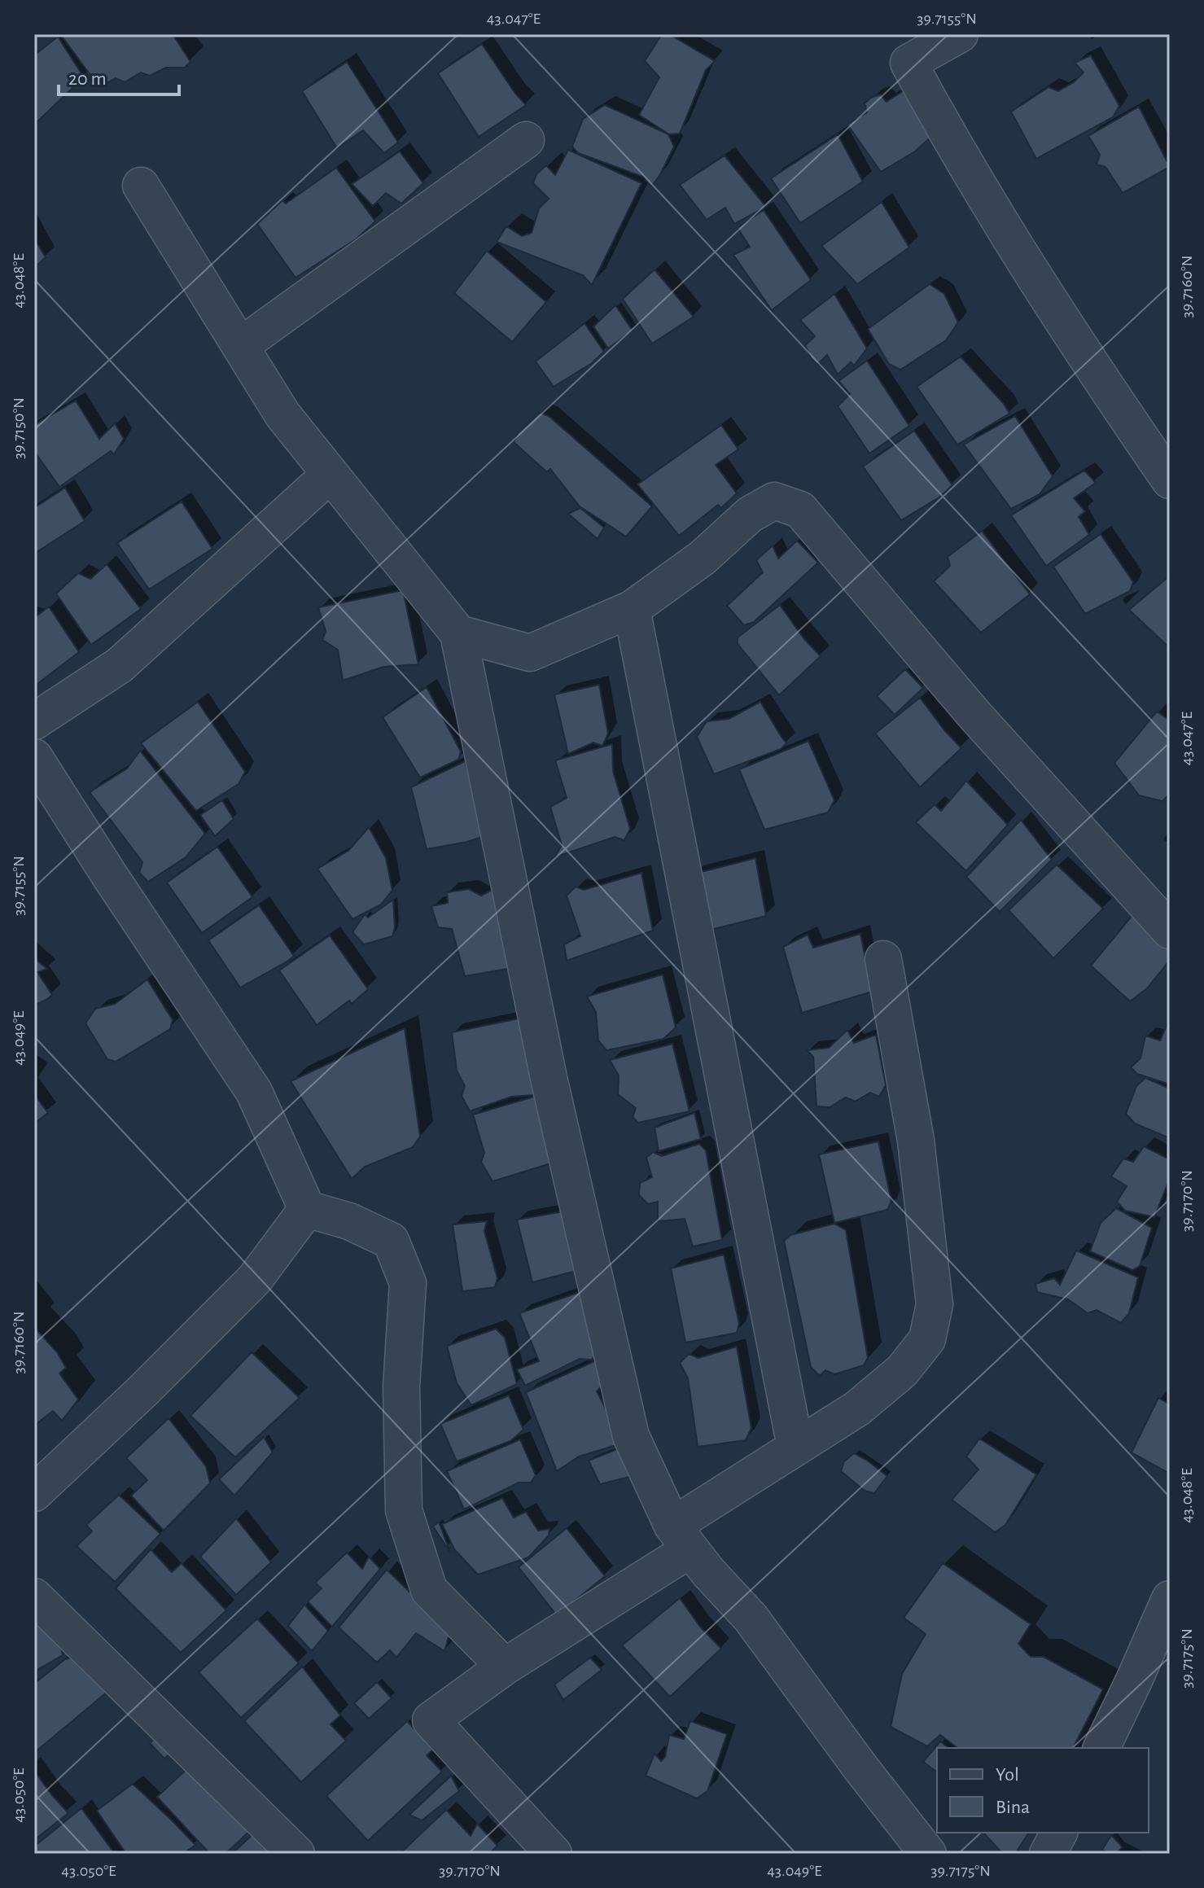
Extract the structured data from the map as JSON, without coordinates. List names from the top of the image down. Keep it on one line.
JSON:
{"legend":["Yol","Bina"],"scale_bar":"20 m","coordinates":["43.047°E","39.7155°N","43.048°E","39.7160°N","39.7150°N","43.049°E","39.7170°N","39.7175°N","43.050°E"]}
